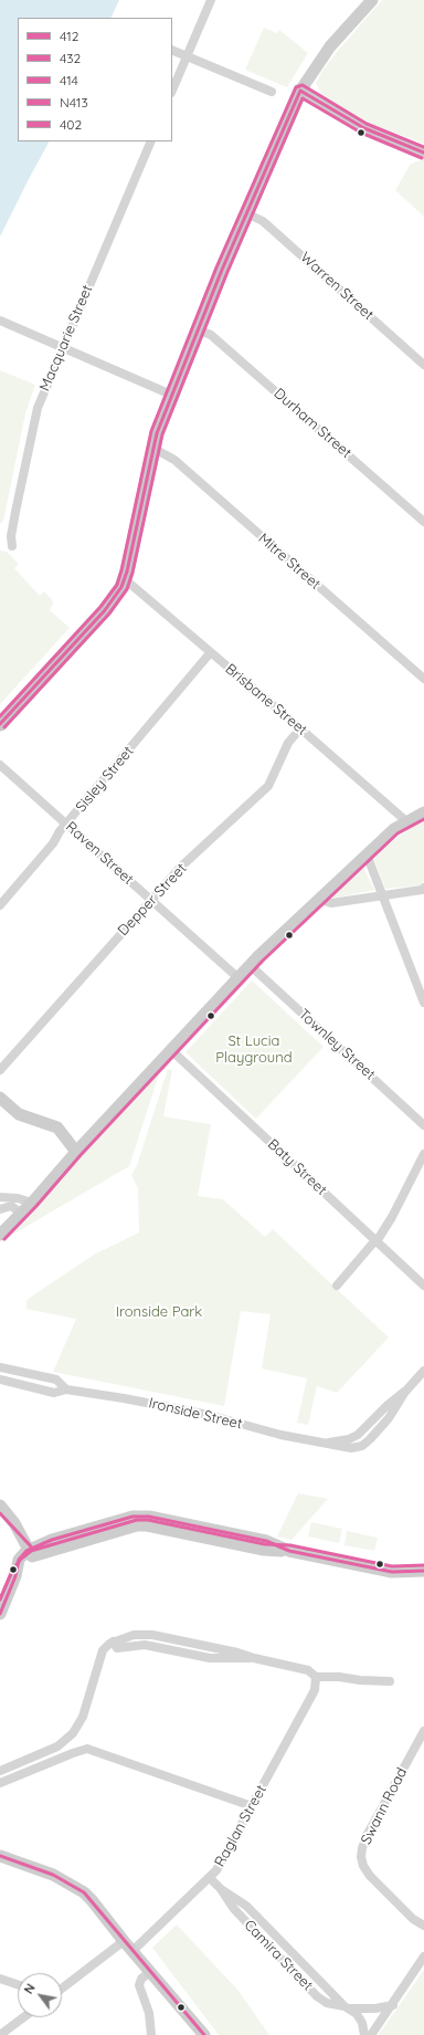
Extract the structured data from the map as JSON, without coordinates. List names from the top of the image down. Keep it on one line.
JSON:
{"streets":{"street":["Warren Street","Macquarie Street","Durham Street","Mitre Street","Brisbane Street","Sisley Street","Raven Street","Depper Street","Townley Street","Baty Street","Ironside Street","Swann Road","Raglan Street","Camira Street"]},"crossings":[["Brisbane Street","Sisley Street"],["Brisbane Street","Depper Street"],["Sisley Street","Raven Street"],["Raven Street","Depper Street"],["Raglan Street","Camira Street"]],"parks":["St Lucia Playground","Ironside Park"],"lines":["transit line N413","transit line 412","transit line 402","transit line 414","transit line 432"],"legend":["412","432","414","N413","402"],"north":"top left"}
